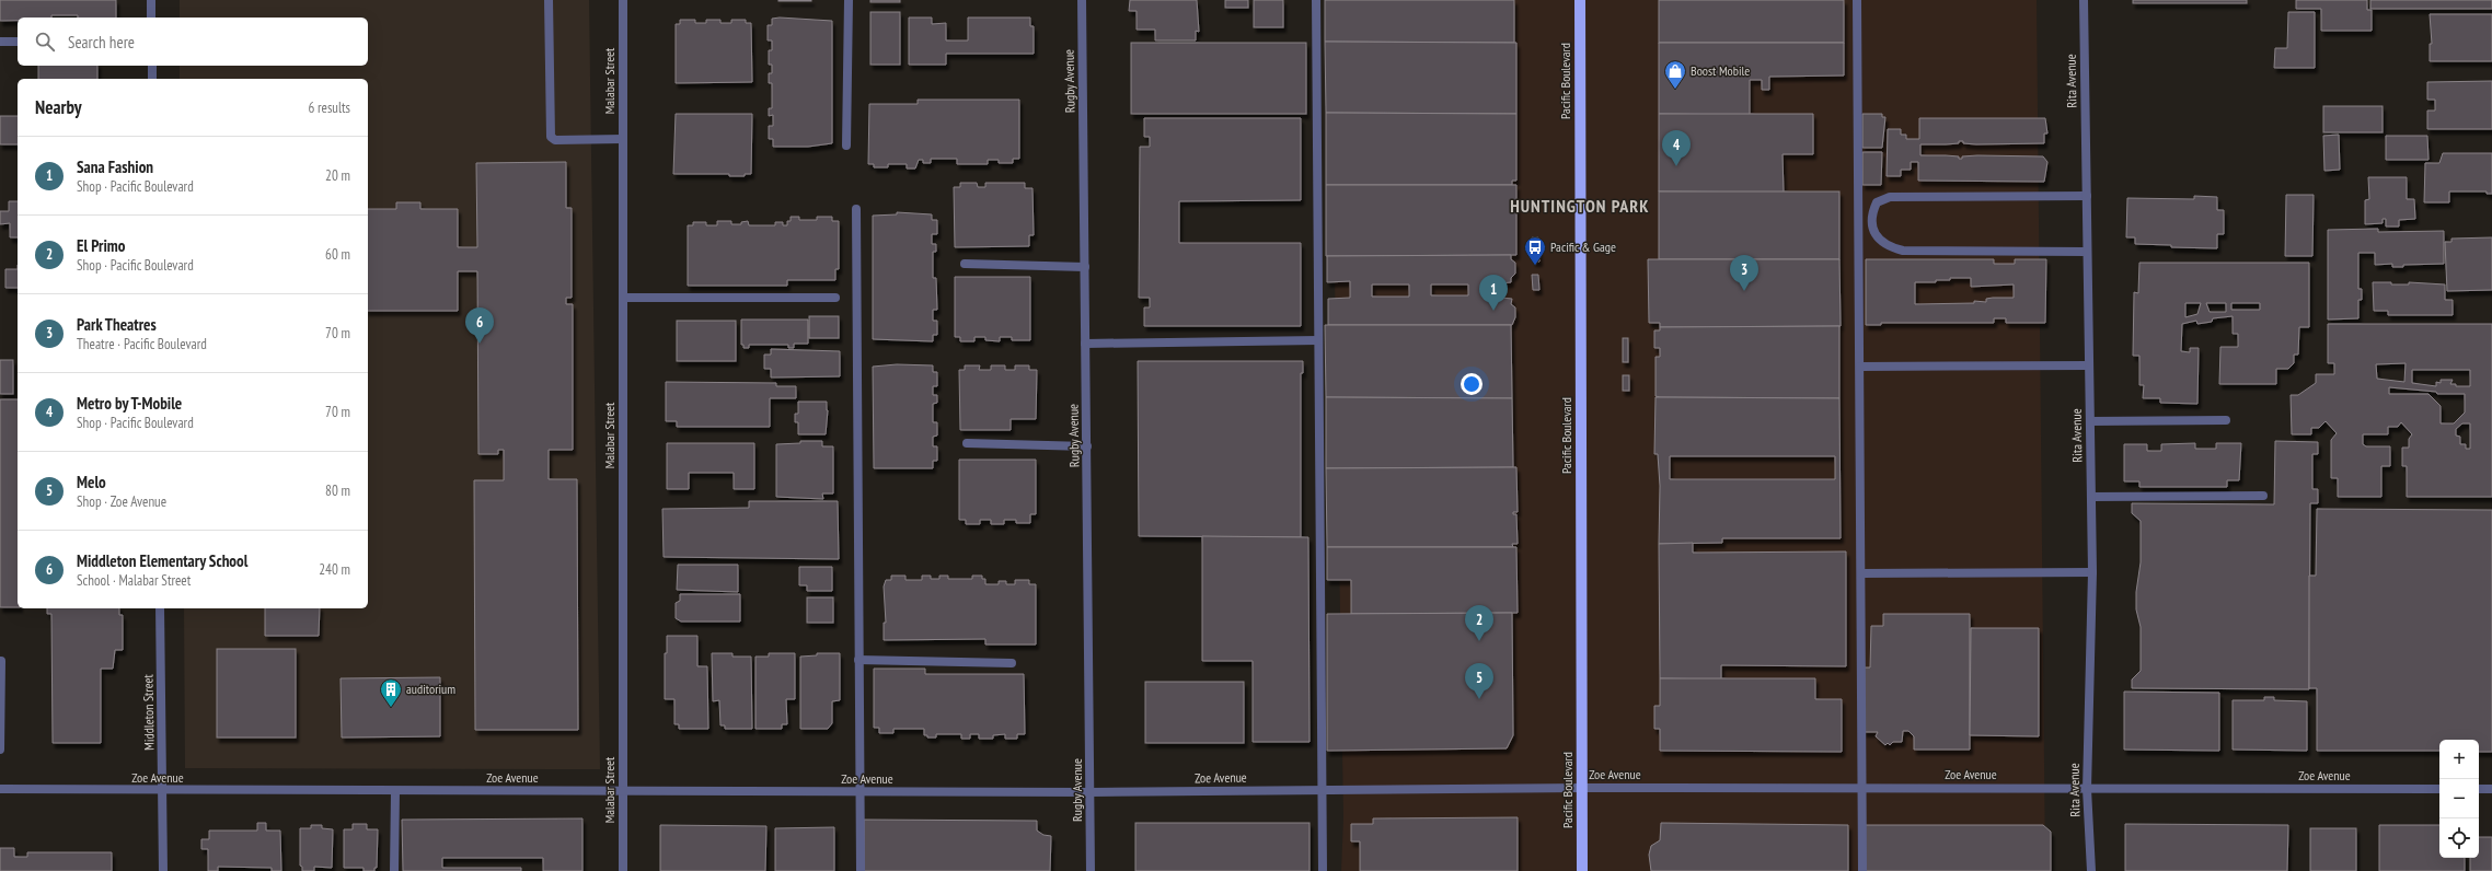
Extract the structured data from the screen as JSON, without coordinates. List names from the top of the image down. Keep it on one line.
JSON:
{"streets":{"main road":["Pacific Boulevard"],"street":["Malabar Street","Rugby Avenue","Rita Avenue","Middleton Street","Zoe Avenue"]},"crossings":[["Malabar Street","Zoe Avenue"],["Rugby Avenue","Zoe Avenue"],["Pacific Boulevard","Zoe Avenue"],["Rita Avenue","Zoe Avenue"],["Middleton Street","Zoe Avenue"]],"districts":["HUNTINGTON PARK"],"places":{"shop":["Boost Mobile"],"bus stop":["Pacific & Gage"],"building":["auditorium"]},"page":{"search":"Search here","heading":["Nearby","6 results"],"pins":["4","3","1","6","2","5"],"list":[{"mark":"1","name":"Sana Fashion","note":"Shop · Pacific Boulevard","value":"20 m"},{"mark":"2","name":"El Primo","note":"Shop · Pacific Boulevard","value":"60 m"},{"mark":"3","name":"Park Theatres","note":"Theatre · Pacific Boulevard","value":"70 m"},{"mark":"4","name":"Metro by T-Mobile","note":"Shop · Pacific Boulevard","value":"70 m"},{"mark":"5","name":"Melo","note":"Shop · Zoe Avenue","value":"80 m"},{"mark":"6","name":"Middleton Elementary School","note":"School · Malabar Street","value":"240 m"}],"map_buttons":["+","−"]}}
